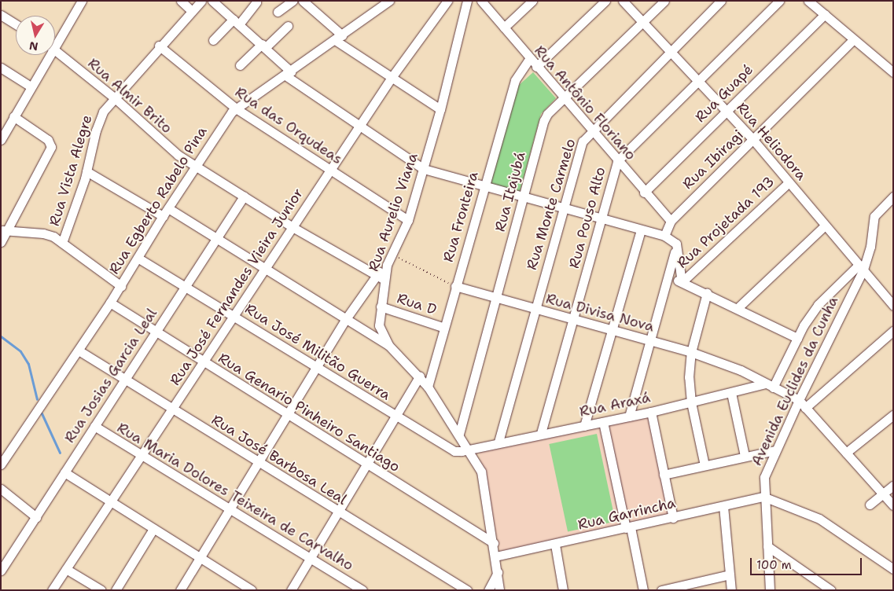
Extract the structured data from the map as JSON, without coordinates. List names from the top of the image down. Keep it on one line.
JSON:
{"streets":{"street":["Rua Guapé","Rua Almir Brito","Rua Antônio Floriano","Rua das Orqudeas","Rua Heliodora","Rua Ibiragi","Rua Vista Alegre","Rua Itajubá","Rua Egberto Rabelo Pina","Rua Monte Carmelo","Rua Aurelio Viana","Rua Fronteira","Rua Pouso Alto","Rua Projetada 193","Rua José Fernandes Vieira Junior","Rua D","Rua Divisa Nova","Rua José Militão Guerra","Rua Josias Garcia Leal","Avenida Euclides da Cunha","Rua Araxá","Rua Genario Pinheiro Santiago","Rua José Barbosa Leal","Rua Maria Dolores Teixeira de Carvalho","Rua Garrincha"]},"crossings":[["Rua Guapé","Rua Antônio Floriano"],["Rua Guapé","Rua Heliodora"],["Rua Almir Brito","Rua Vista Alegre"],["Rua Almir Brito","Rua Egberto Rabelo Pina"],["Rua Almir Brito","Rua Aurelio Viana"],["Rua Almir Brito","Rua José Fernandes Vieira Junior"],["Rua Almir Brito","Rua Josias Garcia Leal"],["Rua Antônio Floriano","Rua Ibiragi"],["Rua Antônio Floriano","Rua Itajubá"],["Rua Antônio Floriano","Rua Monte Carmelo"],["Rua Antônio Floriano","Rua Fronteira"],["Rua Antônio Floriano","Rua Pouso Alto"],["Rua das Orqudeas","Rua Vista Alegre"],["Rua das Orqudeas","Rua Egberto Rabelo Pina"],["Rua das Orqudeas","Rua Aurelio Viana"],["Rua das Orqudeas","Rua José Fernandes Vieira Junior"],["Rua Heliodora","Rua Ibiragi"],["Rua Heliodora","Rua Itajubá"],["Rua Heliodora","Rua Monte Carmelo"],["Rua Heliodora","Rua Pouso Alto"],["Rua Heliodora","Rua Projetada 193"],["Rua Heliodora","Avenida Euclides da Cunha"],["Rua Itajubá","Rua Aurelio Viana"],["Rua Itajubá","Rua Divisa Nova"],["Rua Egberto Rabelo Pina","Rua José Militão Guerra"],["Rua Egberto Rabelo Pina","Rua Genario Pinheiro Santiago"],["Rua Egberto Rabelo Pina","Rua José Barbosa Leal"],["Rua Monte Carmelo","Rua Divisa Nova"],["Rua Monte Carmelo","Rua Araxá"],["Rua Aurelio Viana","Rua Fronteira"],["Rua Aurelio Viana","Rua D"],["Rua Aurelio Viana","Rua José Militão Guerra"],["Rua Aurelio Viana","Rua Araxá"],["Rua Aurelio Viana","Rua Genario Pinheiro Santiago"],["Rua Aurelio Viana","Rua Garrincha"],["Rua Fronteira","Rua D"],["Rua Fronteira","Rua Divisa Nova"],["Rua Pouso Alto","Rua Divisa Nova"],["Rua Pouso Alto","Rua Araxá"],["Rua José Fernandes Vieira Junior","Rua José Militão Guerra"],["Rua José Fernandes Vieira Junior","Rua Genario Pinheiro Santiago"],["Rua José Fernandes Vieira Junior","Rua José Barbosa Leal"],["Rua José Fernandes Vieira Junior","Rua Maria Dolores Teixeira de Carvalho"],["Rua Divisa Nova","Avenida Euclides da Cunha"],["Rua Divisa Nova","Rua Araxá"],["Rua José Militão Guerra","Rua Josias Garcia Leal"],["Rua José Militão Guerra","Rua Araxá"],["Rua Josias Garcia Leal","Rua Genario Pinheiro Santiago"],["Rua Josias Garcia Leal","Rua José Barbosa Leal"],["Rua Josias Garcia Leal","Rua Maria Dolores Teixeira de Carvalho"],["Avenida Euclides da Cunha","Rua Garrincha"]],"scale_bar":"100 m","north":"bottom"}
